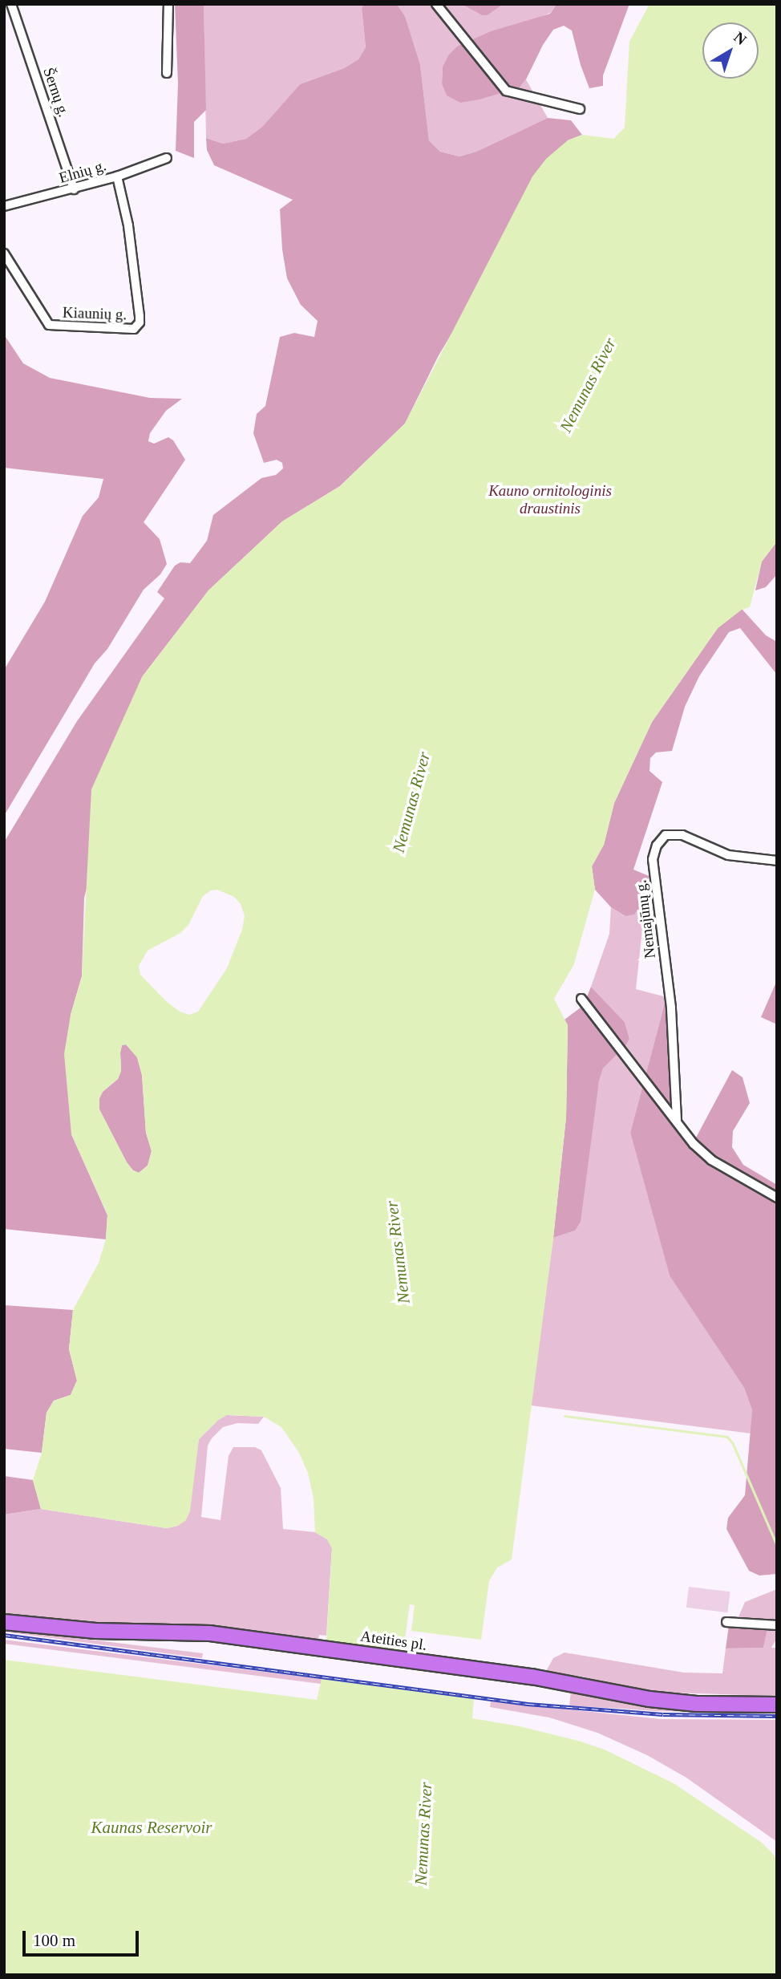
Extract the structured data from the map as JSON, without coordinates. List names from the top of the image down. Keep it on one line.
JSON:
{"streets":{"main road":["Ateities pl."],"street":["Šernų g.","Elnių g.","Kiaunių g.","Nemajūnų g."]},"crossings":[["Šernų g.","Elnių g."],["Elnių g.","Kiaunių g."]],"water":["Nemunas River","Kaunas Reservoir"],"parks":["Kauno ornitologinis draustinis"],"scale_bar":"100 m","north":"top right"}
